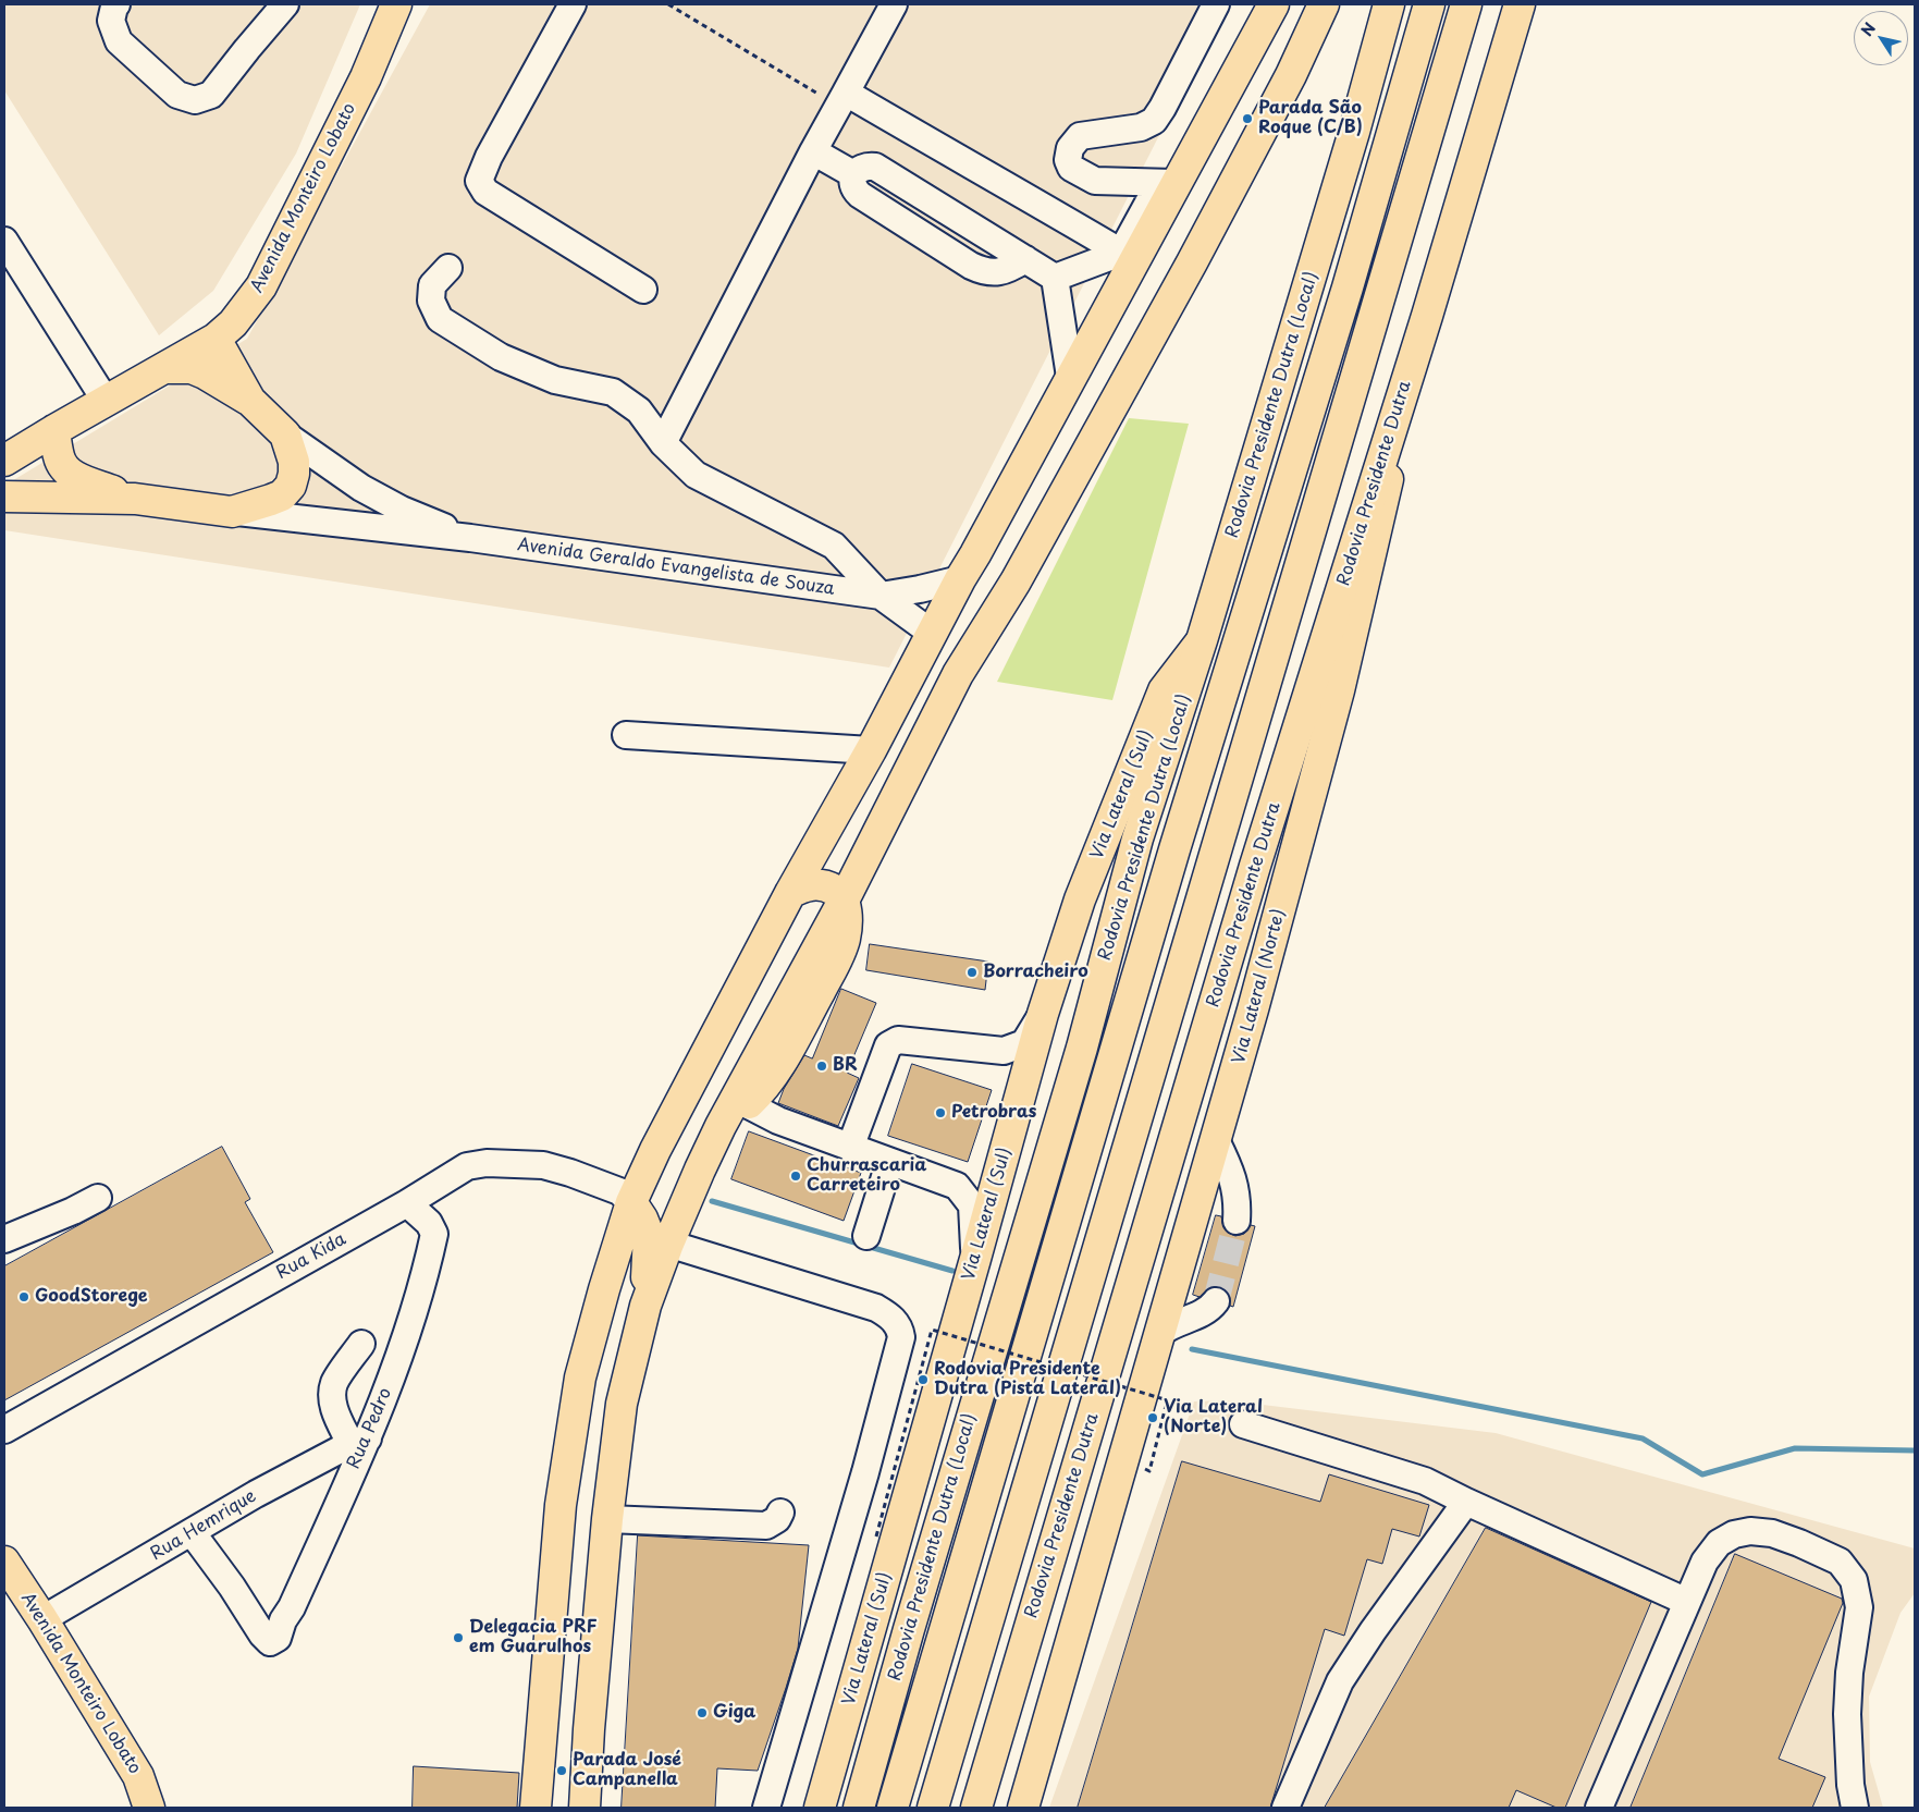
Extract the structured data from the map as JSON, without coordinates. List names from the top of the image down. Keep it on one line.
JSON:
{"streets":{"main road":["Avenida Monteiro Lobato","Rodovia Presidente Dutra (Local)","Rodovia Presidente Dutra","Avenida Geraldo Evangelista de Souza","Via Lateral (Sul)","Via Lateral (Norte)"],"street":["Rua Kida","Rua Pedro","Rua Hemrique"]},"crossings":[["Avenida Monteiro Lobato","Avenida Geraldo Evangelista de Souza"],["Avenida Monteiro Lobato","Rua Hemrique"],["Rodovia Presidente Dutra (Local)","Via Lateral (Sul)"],["Rodovia Presidente Dutra","Via Lateral (Norte)"],["Rua Kida","Rua Pedro"],["Rua Pedro","Rua Hemrique"]],"places":["Parada São Roque (C/B)","Borracheiro","BR","Petrobras","Churrascaria Carreteiro","GoodStorege","Rodovia Presidente Dutra (Pista Lateral)","Via Lateral (Norte)","Delegacia PRF em Guarulhos","Giga","Parada José Campanella"],"north":"top left"}
